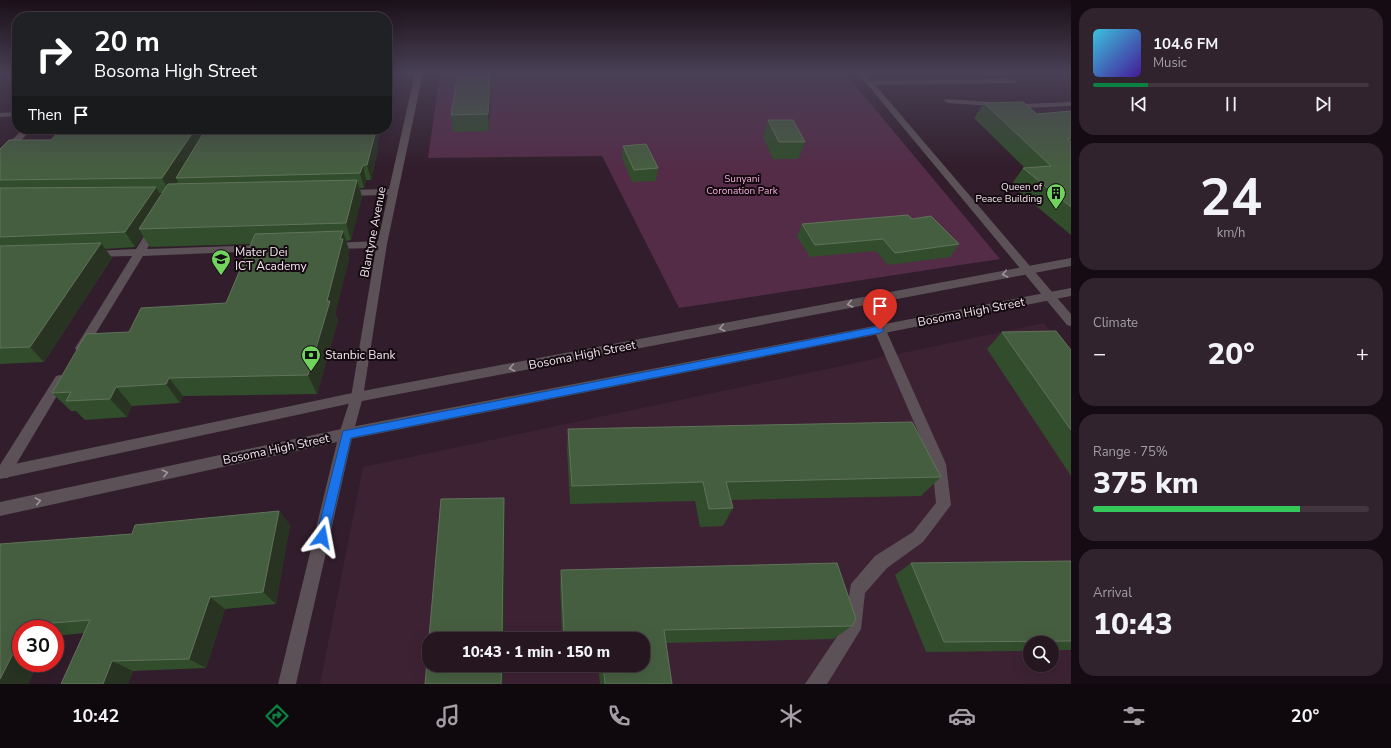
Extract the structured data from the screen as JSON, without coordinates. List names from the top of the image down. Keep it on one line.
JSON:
{"streets":{"street":["Blantyne Avenue","Bosoma High Street"]},"crossings":[["Blantyne Avenue","Bosoma High Street"]],"parks":["Sunyani Coronation Park"],"places":{"building":["Queen of Peace Building"],"school or university":["Mater Dei ICT Academy"],"bank":["Stanbic Bank"]},"page":{"turn":["20 m","Bosoma High Street"],"song":["104.6 FM","Music"],"then":"Then","tile":[["24","km/h"],"Climate",["Range · 75%","375 km"],["Arrival","10:43"]],"heat":["−","20°","+"],"limit":"30","trip":"10:43 · 1 min · 150 m","tabs":["10:42","20°"]}}
